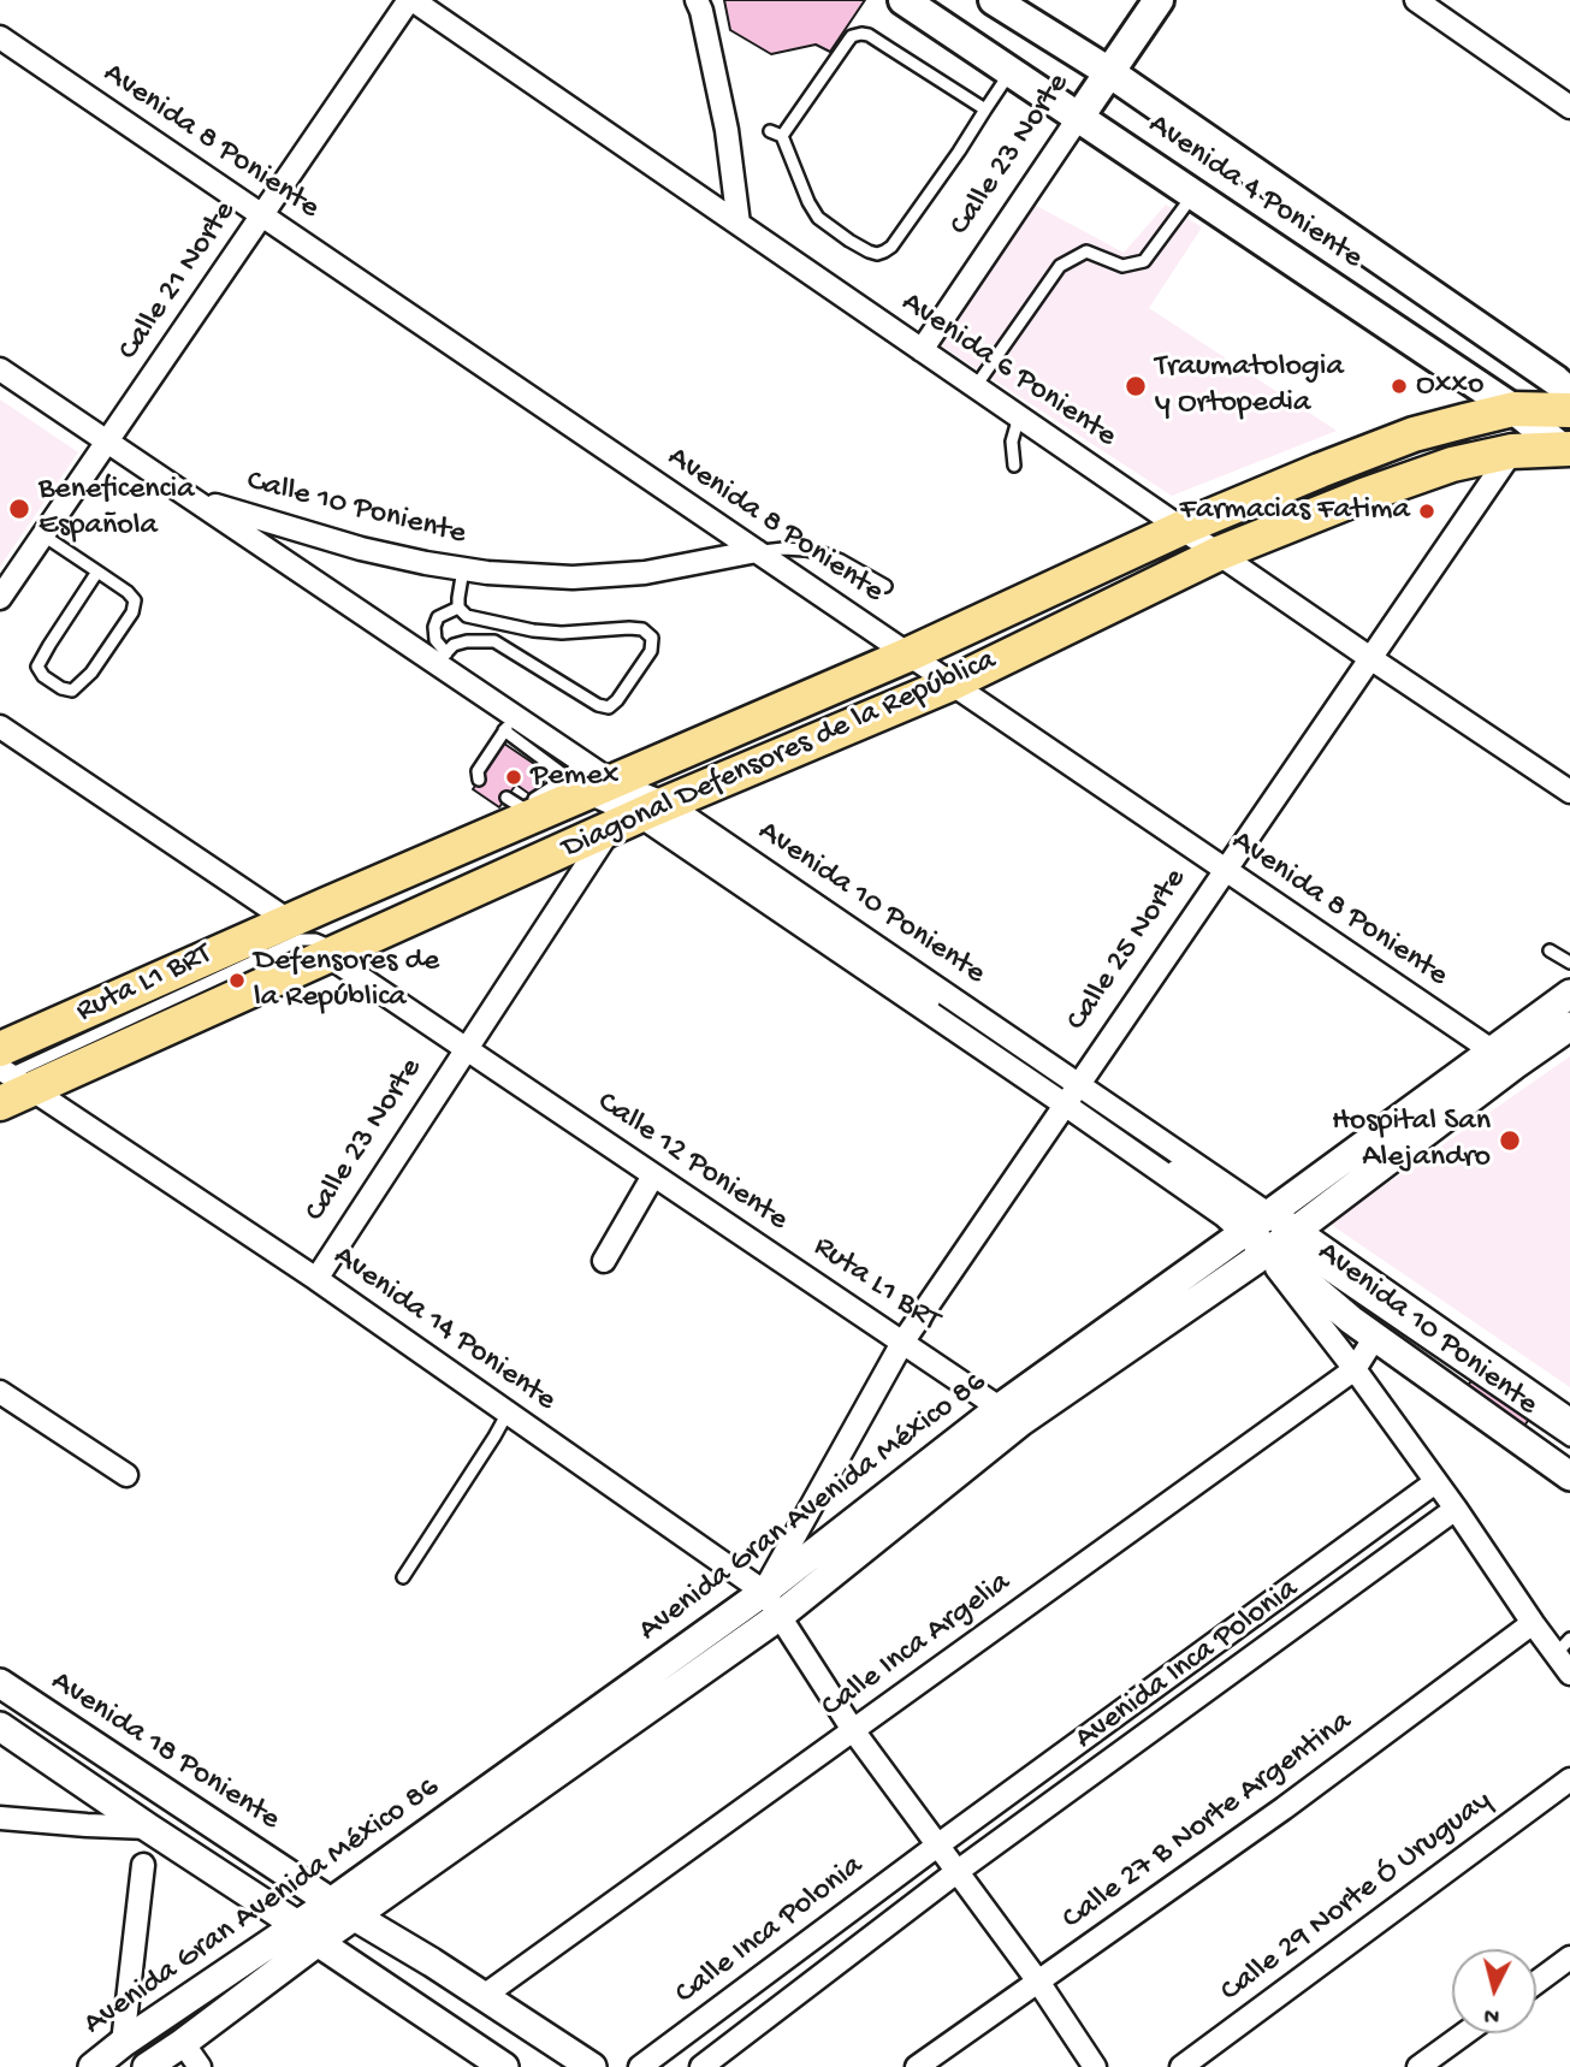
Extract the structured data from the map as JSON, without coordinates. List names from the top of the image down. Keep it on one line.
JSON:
{"streets":{"main road":["Calle 23 Norte","Avenida 4 Poniente","Diagonal Defensores de la República"],"street":["Avenida 8 Poniente","Calle 21 Norte","Avenida 6 Poniente","Calle 10 Poniente","Avenida 10 Poniente","Calle 25 Norte","Calle 12 Poniente","Avenida 14 Poniente","Avenida Gran Avenida México 86","Calle Inca Argelia","Avenida Inca Polonia","Avenida 18 Poniente","Calle 27 B Norte Argentina","Calle 29 Norte Ó Uruguay","Calle Inca Polonia"],"lane":["Ruta L1 BRT"]},"crossings":[["Avenida 8 Poniente","Calle 21 Norte"],["Avenida 8 Poniente","Calle 10 Poniente"],["Avenida 8 Poniente","Diagonal Defensores de la República"],["Avenida 8 Poniente","Calle 25 Norte"],["Avenida 8 Poniente","Avenida Gran Avenida México 86"],["Calle 23 Norte","Avenida 4 Poniente"],["Calle 23 Norte","Avenida 6 Poniente"],["Calle 23 Norte","Diagonal Defensores de la República"],["Calle 23 Norte","Avenida 10 Poniente"],["Calle 23 Norte","Ruta L1 BRT"],["Calle 23 Norte","Calle 12 Poniente"],["Calle 23 Norte","Avenida 14 Poniente"],["Avenida 4 Poniente","Diagonal Defensores de la República"],["Avenida 4 Poniente","Calle 25 Norte"],["Calle 21 Norte","Avenida 6 Poniente"],["Calle 21 Norte","Avenida 10 Poniente"],["Avenida 6 Poniente","Diagonal Defensores de la República"],["Avenida 6 Poniente","Calle 25 Norte"],["Calle 10 Poniente","Avenida 10 Poniente"],["Diagonal Defensores de la República","Avenida 10 Poniente"],["Diagonal Defensores de la República","Calle 25 Norte"],["Diagonal Defensores de la República","Ruta L1 BRT"],["Diagonal Defensores de la República","Calle 12 Poniente"],["Diagonal Defensores de la República","Avenida 14 Poniente"],["Avenida 10 Poniente","Calle 25 Norte"],["Avenida 10 Poniente","Avenida Gran Avenida México 86"],["Avenida 10 Poniente","Calle Inca Argelia"],["Calle 25 Norte","Ruta L1 BRT"],["Calle 25 Norte","Calle 12 Poniente"],["Calle 25 Norte","Avenida 14 Poniente"],["Calle 25 Norte","Avenida Gran Avenida México 86"],["Ruta L1 BRT","Calle 12 Poniente"],["Calle 12 Poniente","Avenida Gran Avenida México 86"],["Avenida 14 Poniente","Avenida Gran Avenida México 86"],["Avenida Gran Avenida México 86","Avenida 18 Poniente"],["Calle Inca Argelia","Avenida 18 Poniente"],["Avenida Inca Polonia","Calle Inca Polonia"]],"places":["Traumatologia y Ortopedia","Oxxo","Beneficencia Española","Farmacias Fatima","Pemex","Defensores de la República","Hospital San Alejandro"],"north":"bottom"}
